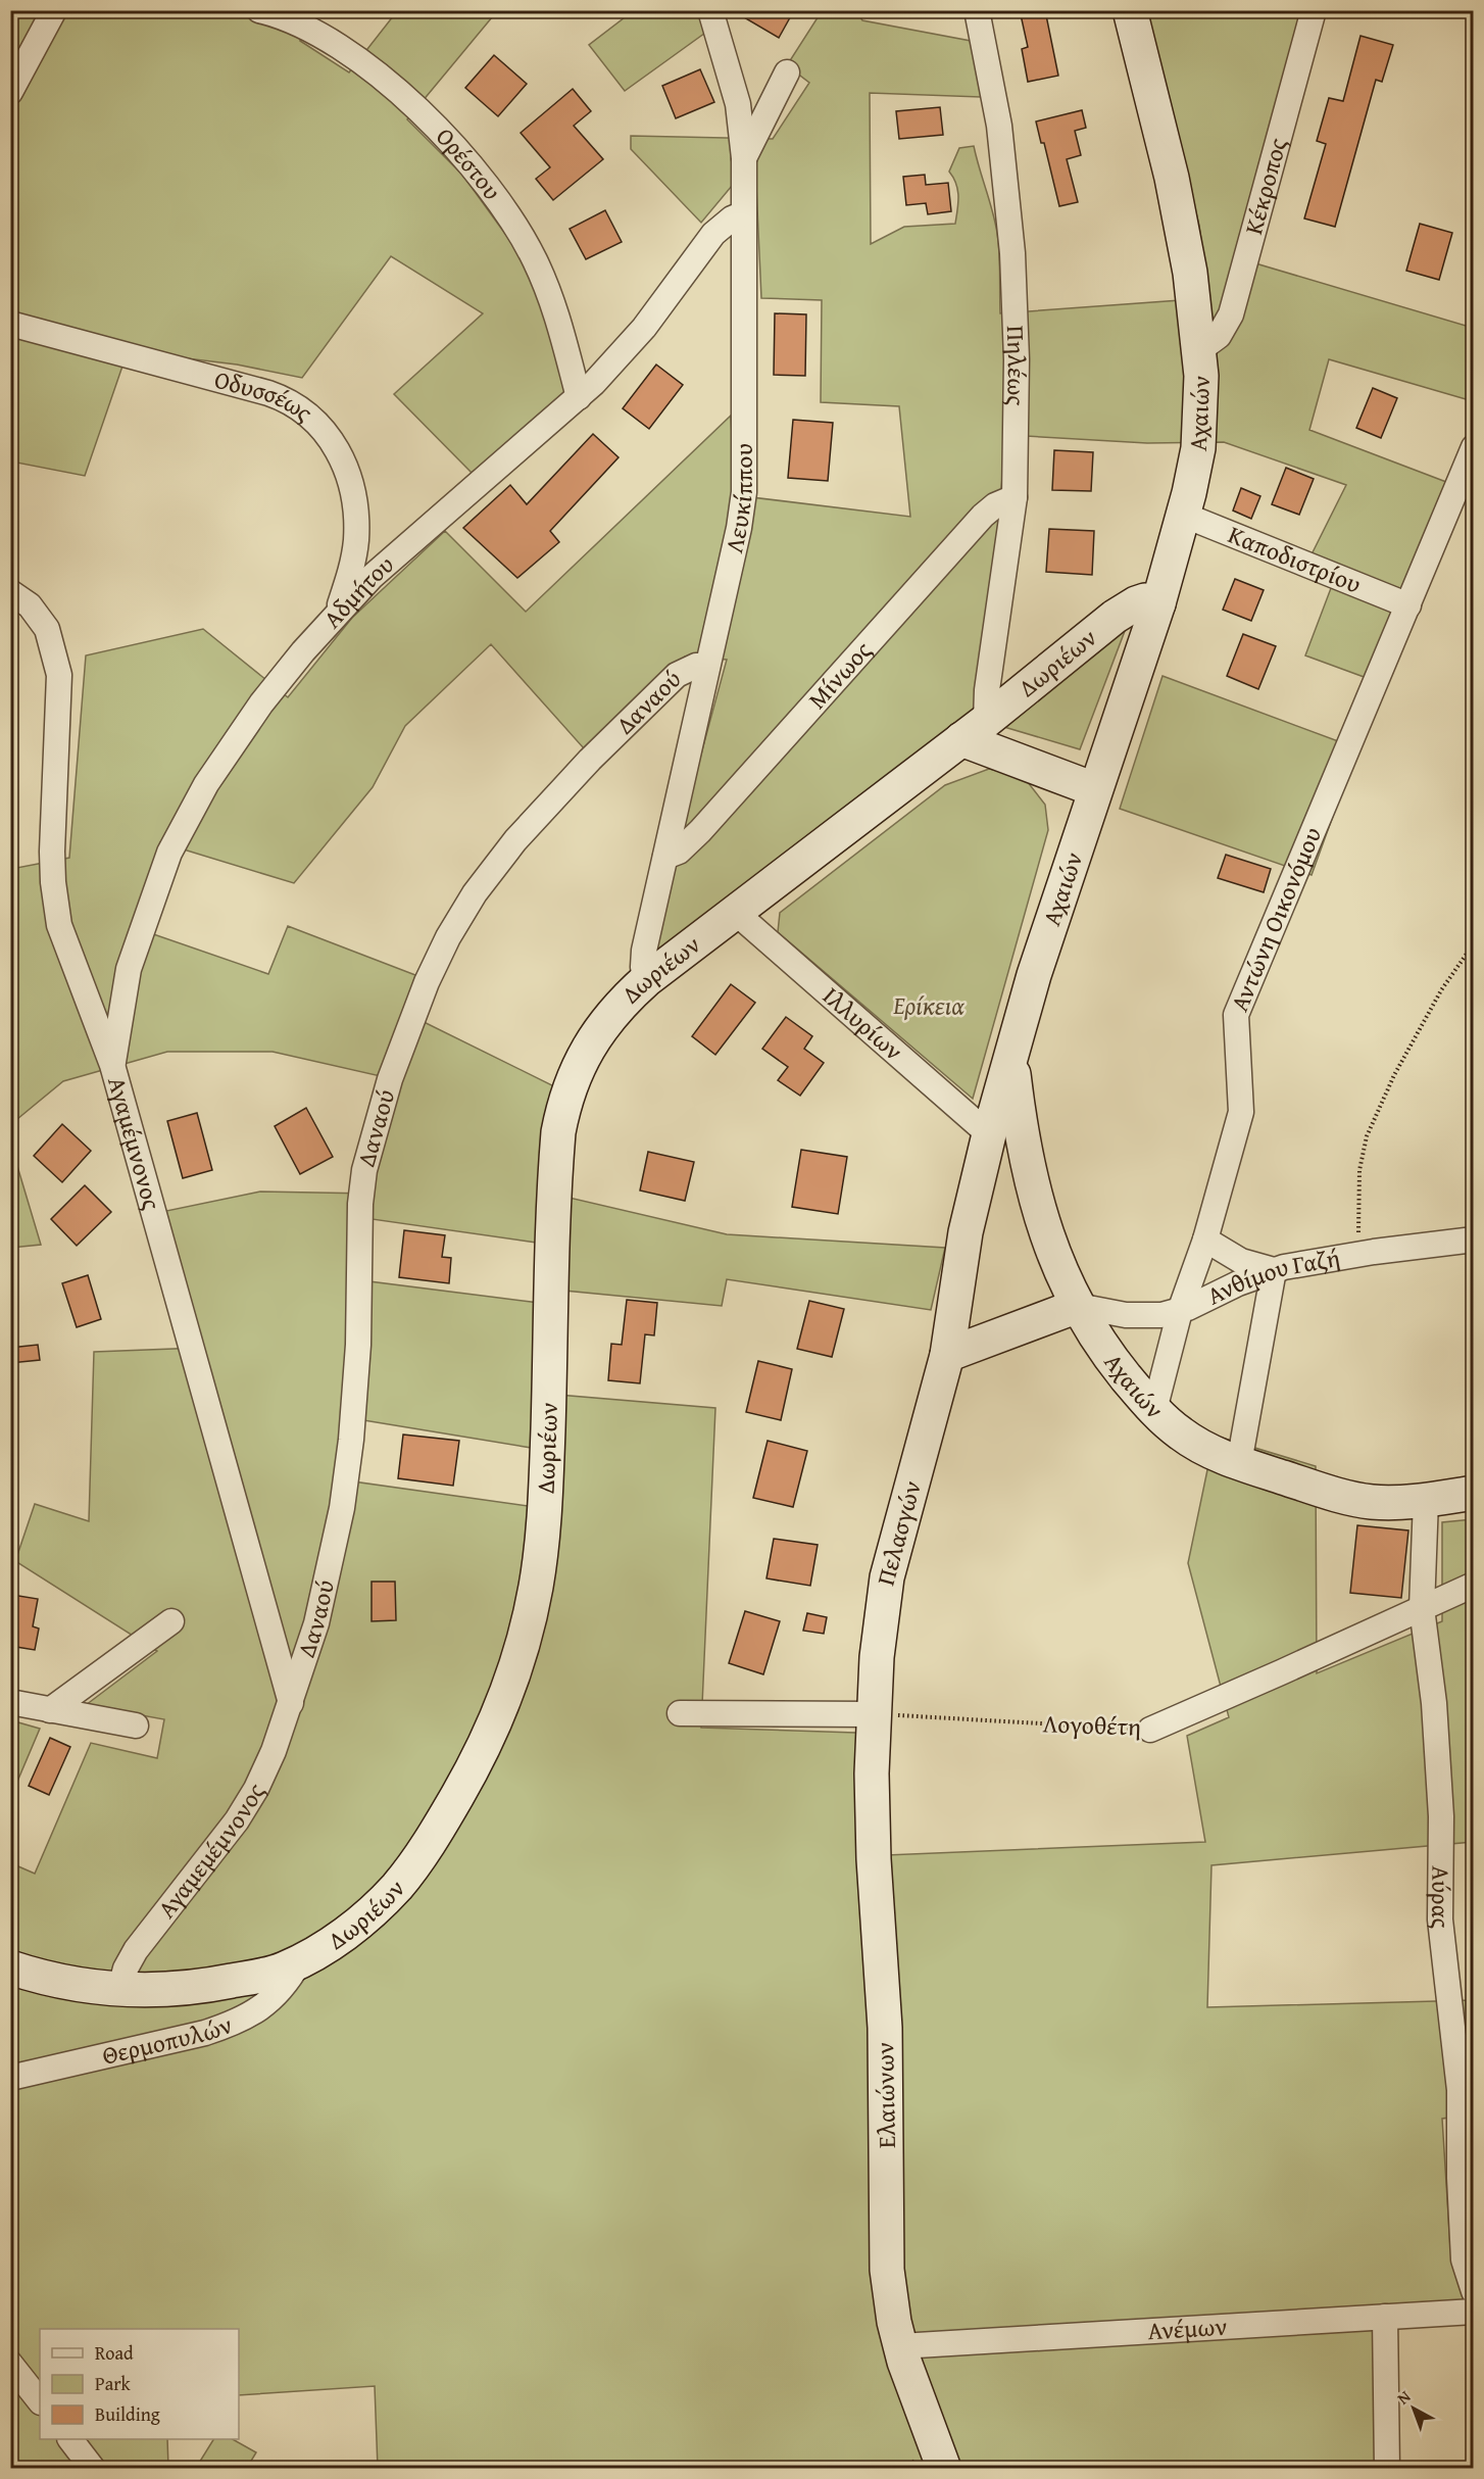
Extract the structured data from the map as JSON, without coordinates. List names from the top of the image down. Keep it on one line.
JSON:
{"streets":{"main road":["Αχαιών","Δωριέων","Πελασγών","Ελαιώνων"],"street":["Ορέστου","Κέκροπος","Πηλέως","Οδυσσέως","Λευκίππου","Καποδιστρίου","Αδμήτου","Μίνωος","Δαναού","Αντώνη Οικονόμου","Ιλλυρίων","Αγαμέμνονος","Ανθίμου Γαζή","Λογοθέτη","Αγαμεμέμνονος","Αύρας","Θερμοπυλών","Ανέμων"]},"crossings":[["Ορέστου","Αδμήτου"],["Κέκροπος","Αχαιών"],["Πηλέως","Δωριέων"],["Πηλέως","Μίνωος"],["Οδυσσέως","Αδμήτου"],["Αχαιών","Καποδιστρίου"],["Αχαιών","Δωριέων"],["Αχαιών","Αντώνη Οικονόμου"],["Αχαιών","Ανθίμου Γαζή"],["Αχαιών","Πελασγών"],["Αχαιών","Αύρας"],["Λευκίππου","Αδμήτου"],["Λευκίππου","Δωριέων"],["Λευκίππου","Μίνωος"],["Λευκίππου","Δαναού"],["Καποδιστρίου","Αντώνη Οικονόμου"],["Αδμήτου","Αγαμέμνονος"],["Δωριέων","Ιλλυρίων"],["Δωριέων","Αγαμεμέμνονος"],["Δωριέων","Θερμοπυλών"],["Δαναού","Αγαμέμνονος"],["Δαναού","Αγαμεμέμνονος"],["Αντώνη Οικονόμου","Ανθίμου Γαζή"],["Ιλλυρίων","Πελασγών"],["Αγαμέμνονος","Αγαμεμέμνονος"],["Πελασγών","Λογοθέτη"],["Πελασγών","Ελαιώνων"],["Λογοθέτη","Αύρας"],["Λογοθέτη","Ελαιώνων"],["Ελαιώνων","Ανέμων"]],"parks":["Ερίκεια"],"legend":["Road","Park","Building"],"north":"top left"}
